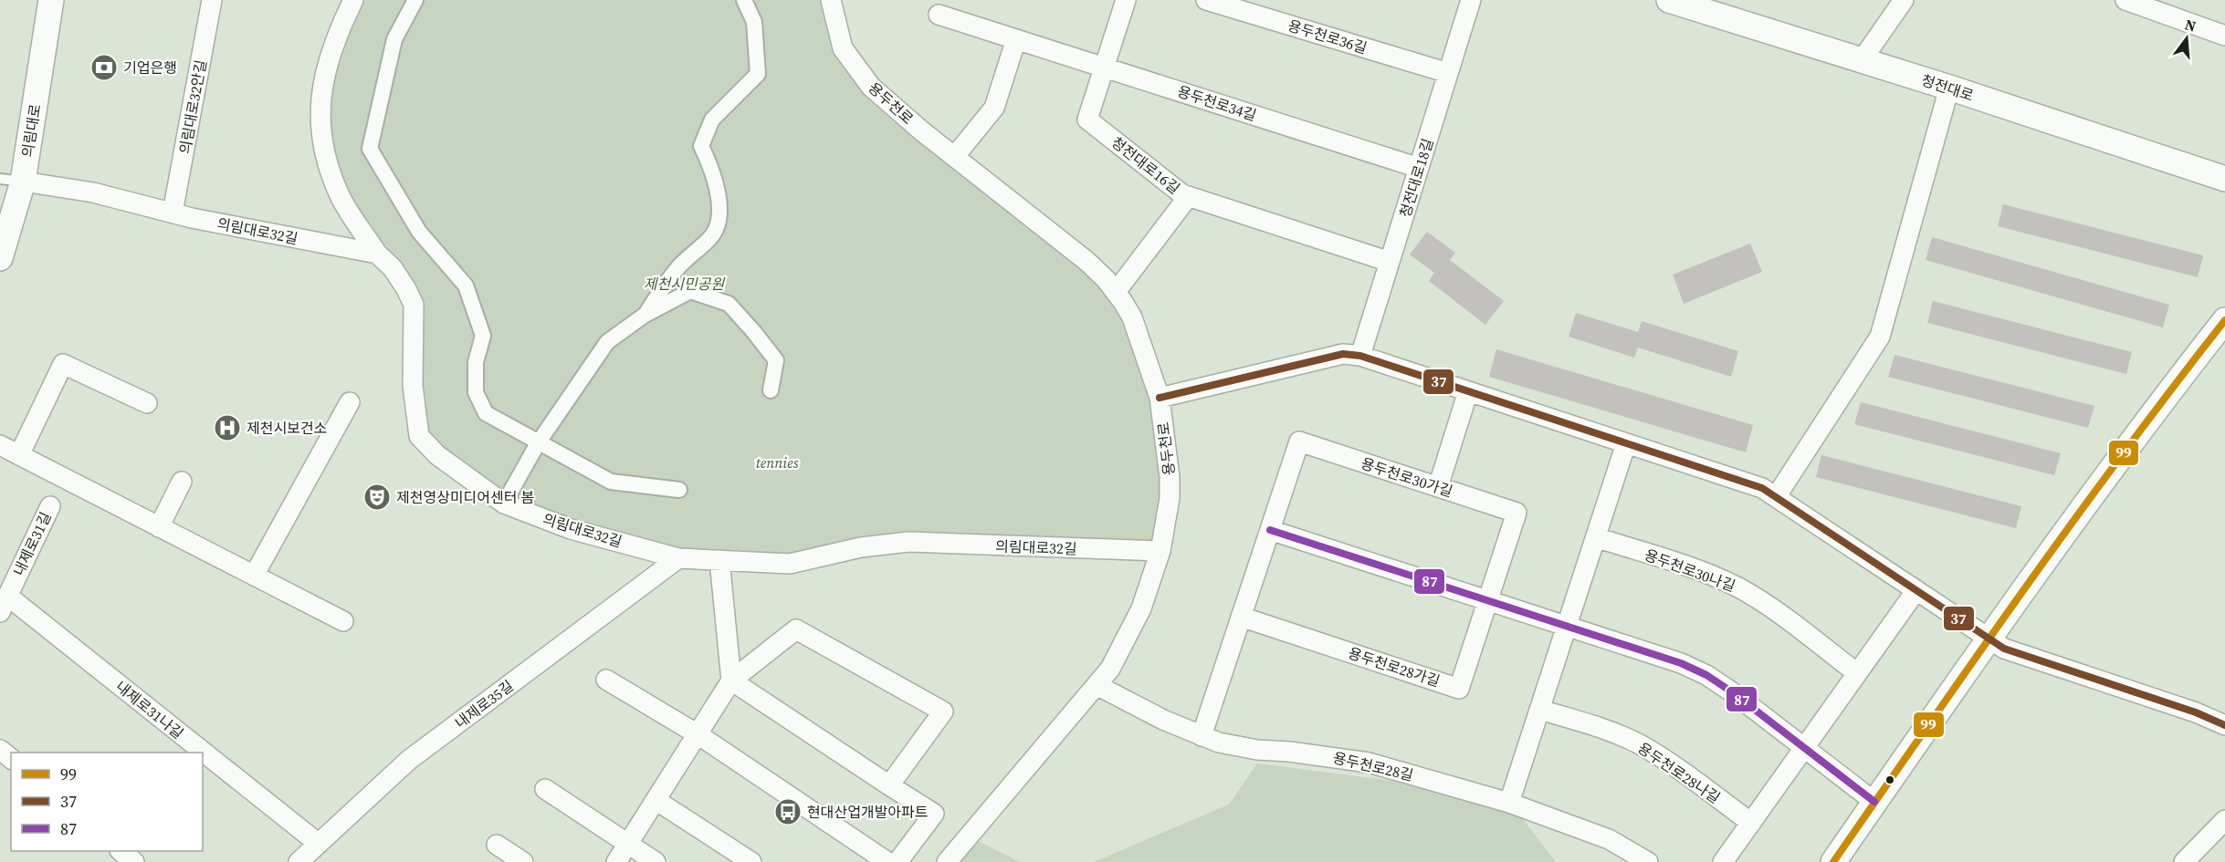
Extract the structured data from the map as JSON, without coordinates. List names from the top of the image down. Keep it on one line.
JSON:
{"streets":{"street":["용두천로36길","청전대로","용두천로","용두천로34길","의림대로32안길","의림대로","청전대로16길","청전대로18길","의림대로32길","용두천로30가길","내제로31길","용두천로30나길","용두천로28가길","내제로35길","내제로31나길","용두천로28길","용두천로28나길"]},"crossings":[["용두천로36길","청전대로18길"],["용두천로","의림대로32길"],["용두천로","용두천로28길"],["용두천로34길","청전대로16길"],["용두천로34길","청전대로18길"],["의림대로32안길","의림대로32길"],["의림대로","의림대로32길"],["청전대로16길","청전대로18길"],["의림대로32길","내제로35길"],["용두천로30가길","용두천로28가길"],["내제로31길","내제로31나길"],["내제로35길","내제로31나길"]],"parks":["제천시민공원","tennies"],"places":{"bank":["기업은행"],"hospital":["제천시보건소"],"theatre":["제천영상미디어센터 봄"],"bus stop":["현대산업개발아파트"]},"lines":["transit line 99","transit line 37","transit line 87"],"legend":["99","37","87"],"north":"top"}
